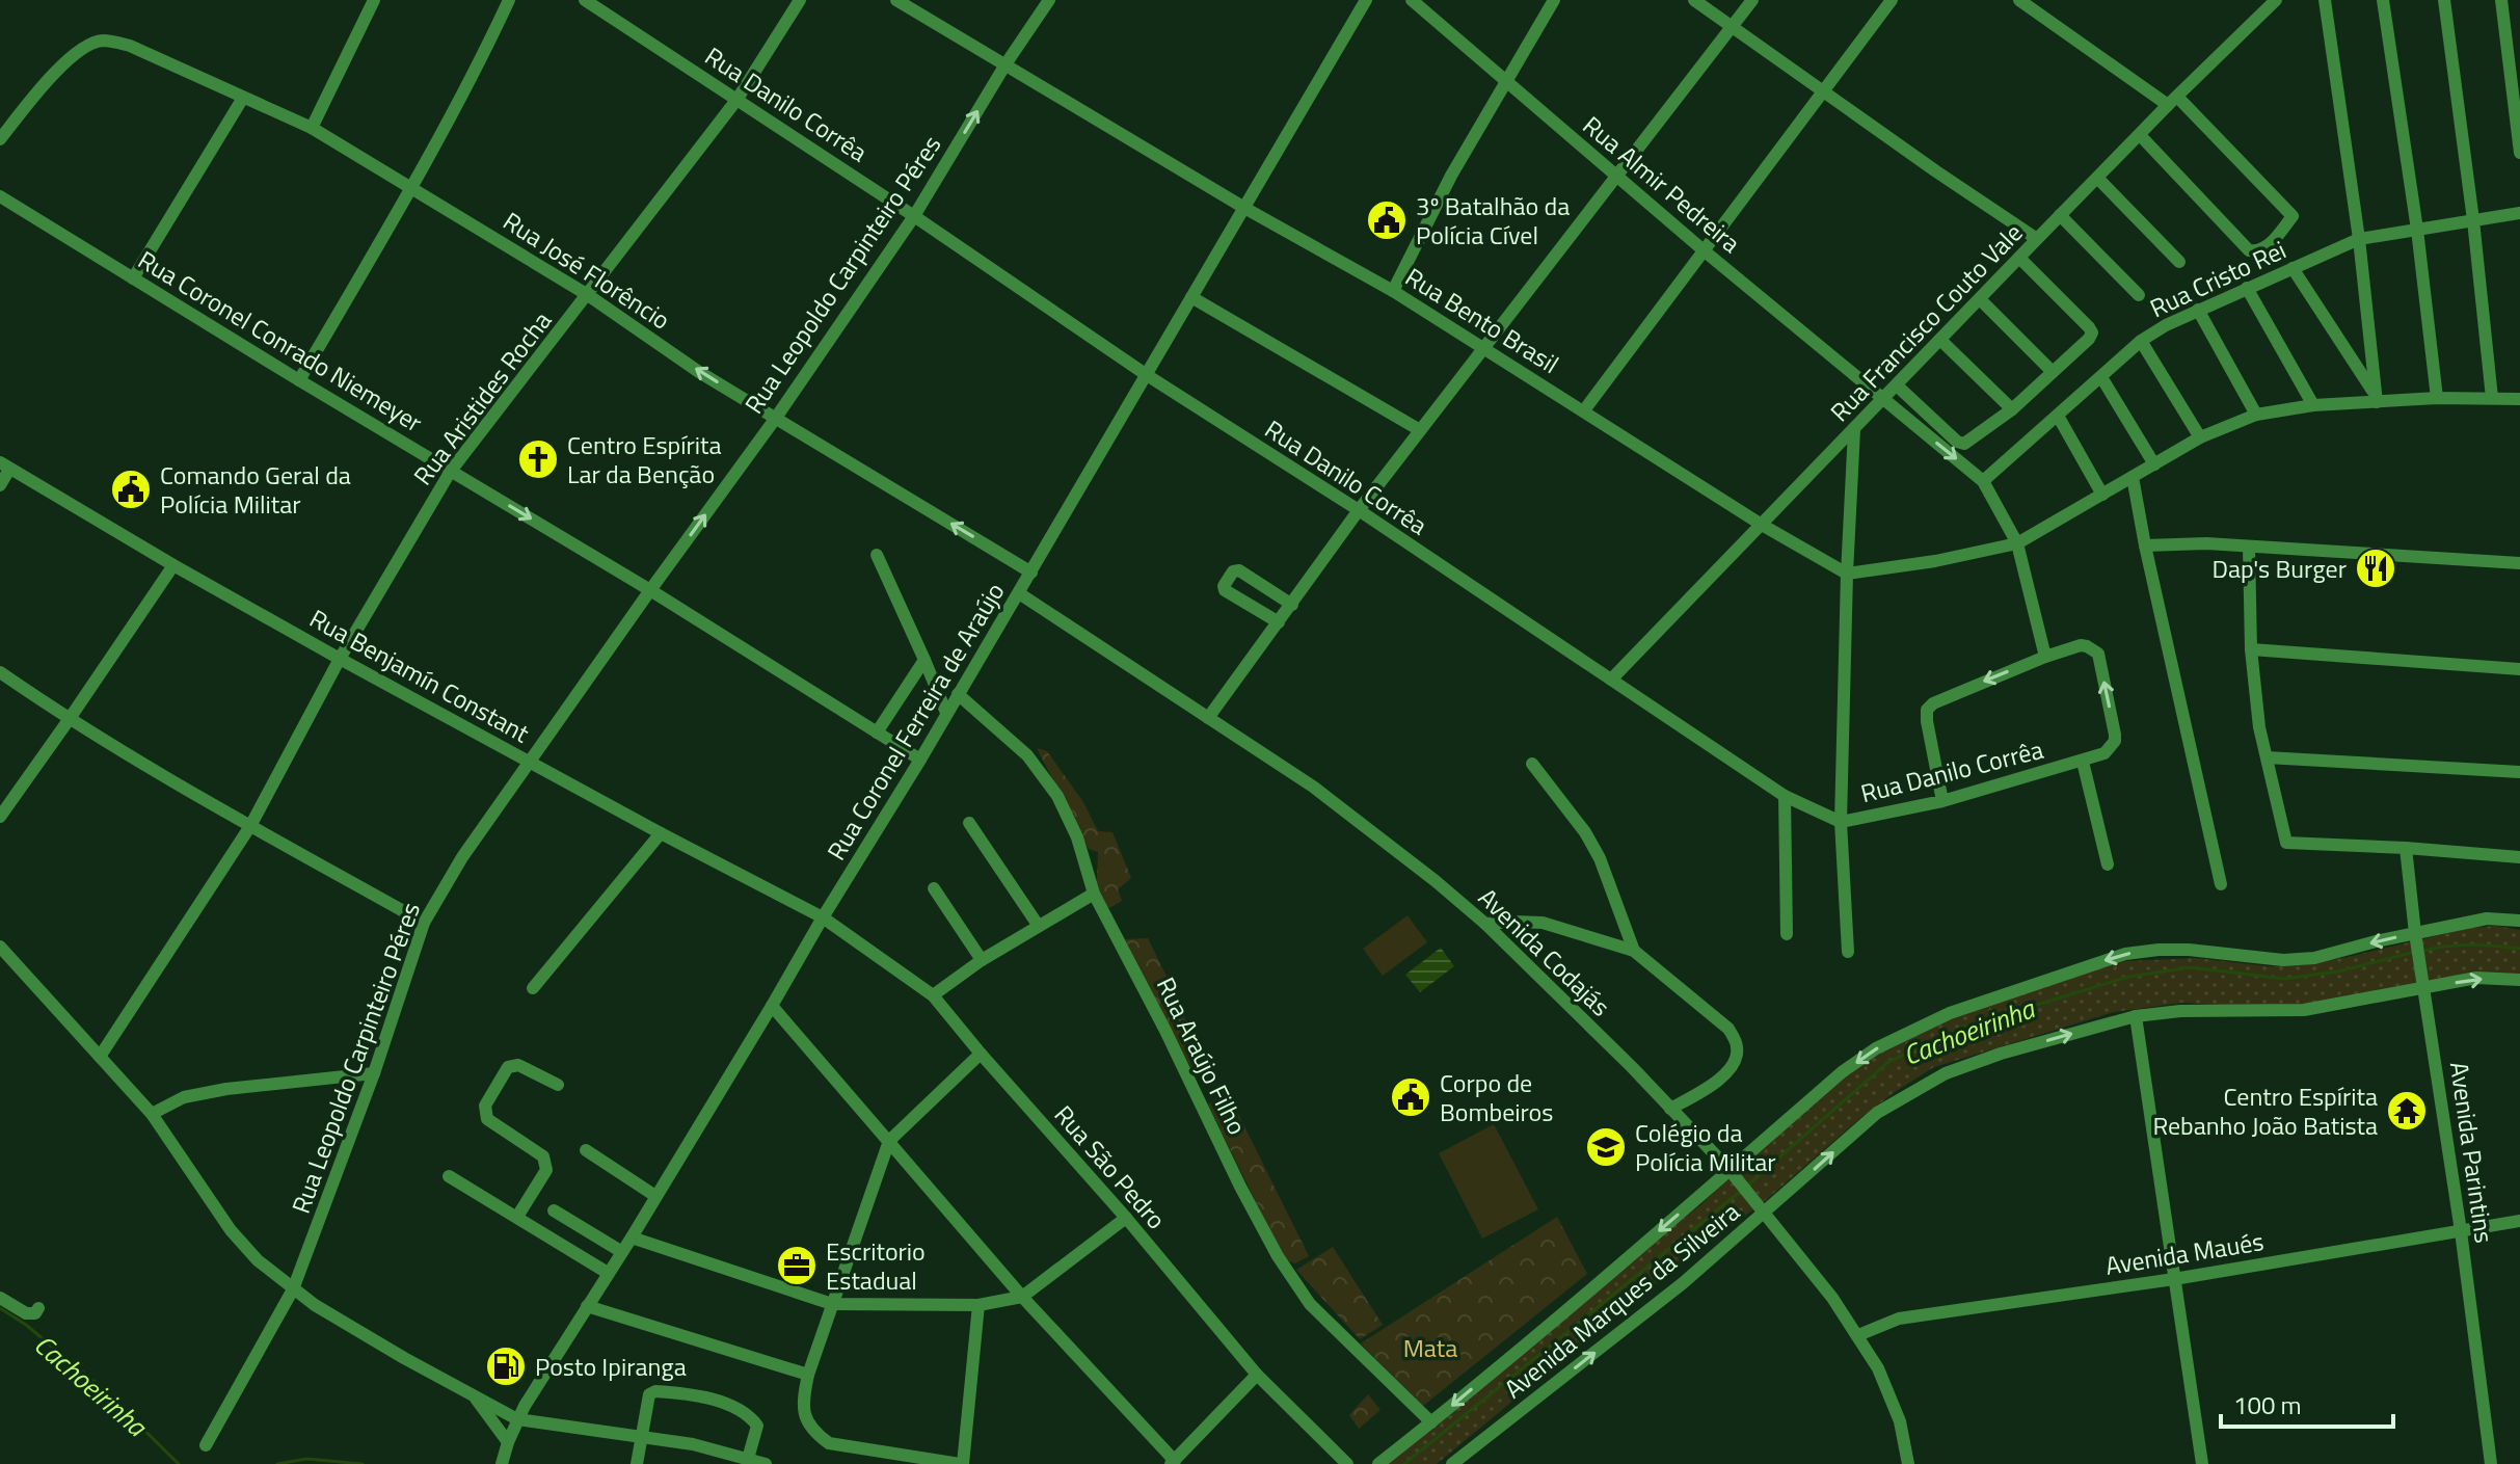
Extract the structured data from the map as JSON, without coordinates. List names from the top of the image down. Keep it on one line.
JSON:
{"streets":{"street":["Rua Danilo Corrêa","Rua Almir Pedreira","Rua José Florêncio","Rua Leopoldo Carpinteiro Péres","Rua Cristo Rei","Rua Bento Brasil","Rua Francisco Couto Vale","Rua Coronel Conrado Niemeyer","Rua Aristides Rocha","Rua Benjamín Constant","Rua Coronel Ferreira de Araújo","Avenida Codajás","Rua Araújo Filho","Avenida Parintins","Rua São Pedro","Avenida Maués","Avenida Marques da Silveira"]},"crossings":[["Rua Danilo Corrêa","Rua Leopoldo Carpinteiro Péres"],["Rua Danilo Corrêa","Rua Francisco Couto Vale"],["Rua Danilo Corrêa","Rua Aristides Rocha"],["Rua Danilo Corrêa","Rua Coronel Ferreira de Araújo"],["Rua Almir Pedreira","Rua Cristo Rei"],["Rua Almir Pedreira","Rua Francisco Couto Vale"],["Rua José Florêncio","Rua Leopoldo Carpinteiro Péres"],["Rua José Florêncio","Rua Aristides Rocha"],["Rua José Florêncio","Rua Coronel Ferreira de Araújo"],["Rua Leopoldo Carpinteiro Péres","Rua Bento Brasil"],["Rua Leopoldo Carpinteiro Péres","Rua Coronel Conrado Niemeyer"],["Rua Leopoldo Carpinteiro Péres","Rua Benjamín Constant"],["Rua Bento Brasil","Rua Francisco Couto Vale"],["Rua Bento Brasil","Rua Coronel Ferreira de Araújo"],["Rua Coronel Conrado Niemeyer","Rua Aristides Rocha"],["Rua Coronel Conrado Niemeyer","Rua Coronel Ferreira de Araújo"],["Rua Aristides Rocha","Rua Benjamín Constant"],["Rua Benjamín Constant","Rua Coronel Ferreira de Araújo"],["Rua Benjamín Constant","Rua São Pedro"],["Rua Coronel Ferreira de Araújo","Avenida Codajás"],["Rua Coronel Ferreira de Araújo","Rua Araújo Filho"],["Rua Coronel Ferreira de Araújo","Rua São Pedro"],["Avenida Codajás","Avenida Maués"],["Avenida Codajás","Avenida Marques da Silveira"],["Rua Araújo Filho","Avenida Marques da Silveira"],["Avenida Parintins","Avenida Maués"],["Avenida Parintins","Avenida Marques da Silveira"]],"one_way":["Rua José Florêncio"],"water":["Cachoeirinha"],"parks":["Mata"],"places":{"public building":["3º Batalhão da Polícia Cível","Comando Geral da Polícia Militar","Corpo de Bombeiros"],"church":["Centro Espírita Lar da Benção"],"restaurant":["Dap's Burger"],"temple":["Centro Espírita Rebanho João Batista"],"school or university":["Colégio da Polícia Militar"],"office":["Escritorio Estadual"],"fuel station":["Posto Ipiranga"]},"scale_bar":"100 m"}
